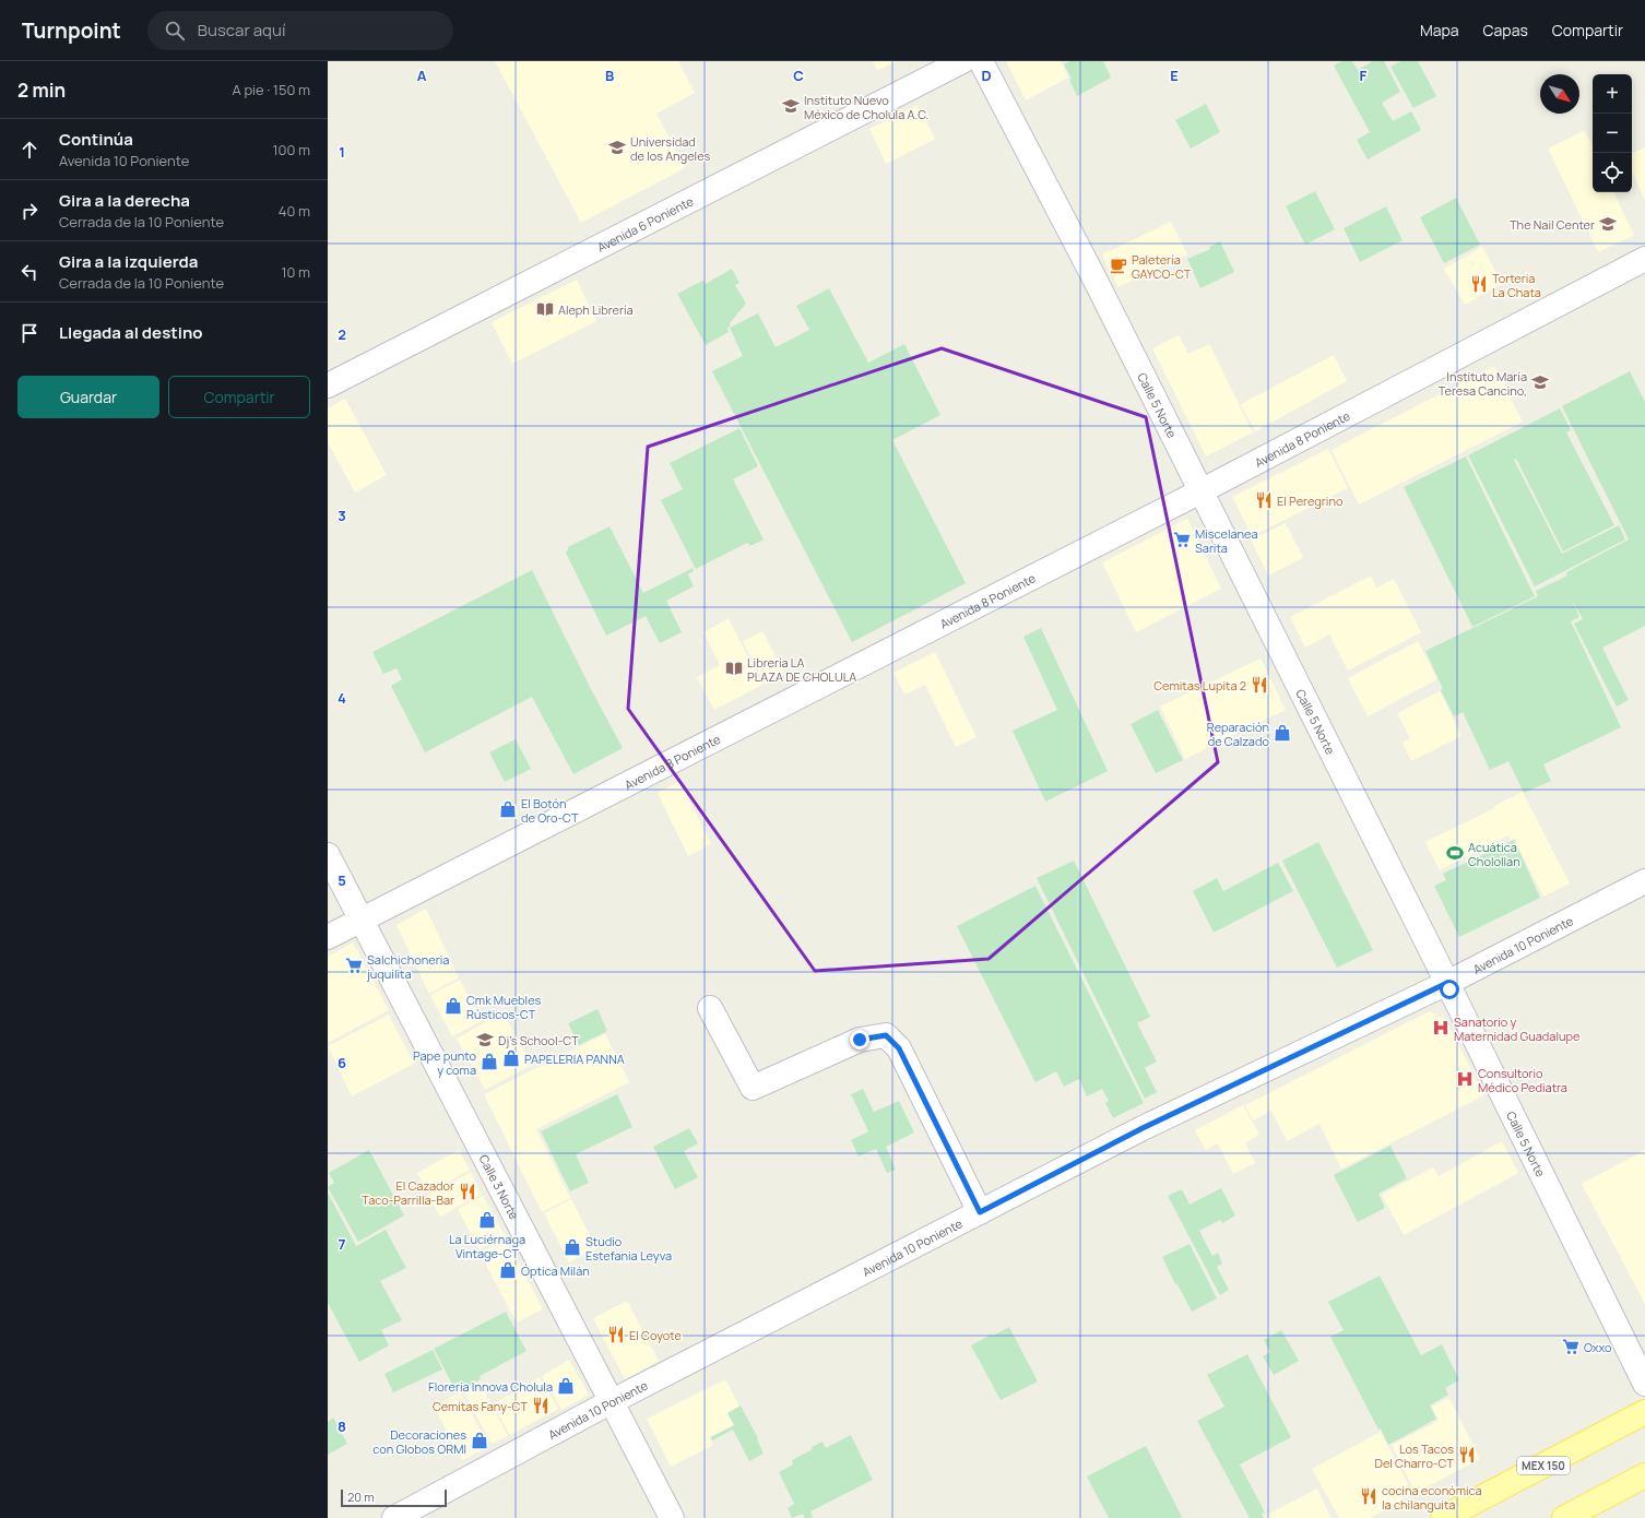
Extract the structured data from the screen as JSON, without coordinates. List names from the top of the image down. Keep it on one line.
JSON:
{"streets":{"main road":["MEX 150"],"street":["Avenida 6 Poniente","Calle 5 Norte","Avenida 8 Poniente","Avenida 10 Poniente","Calle 3 Norte"]},"crossings":[["Calle 5 Norte","Avenida 8 Poniente"],["Calle 5 Norte","Avenida 10 Poniente"],["Avenida 8 Poniente","Calle 3 Norte"],["Avenida 10 Poniente","Calle 3 Norte"]],"places":{"school or university":["Instituto Nuevo México de Cholula A.C.","Universidad de los Angeles","The Nail Center","Instituto María Teresa Cancino,","Dj's School-CT"],"cafe":["Paletería GAYCO-CT"],"restaurant":["Torteria La Chata","El Peregrino","Cemitas Lupita 2","El Cazador Taco-Parrilla-Bar","El Coyote","Cemitas Fany-CT","Los Tacos Del Charro-CT","cocina económica la chilanguita"],"library":["Aleph Librería","Librería LA PLAZA DE CHOLULA"],"supermarket":["Miscelanea Sarita","Salchichoneria juquilita","Oxxo"],"shop":["Reparación de Calzado","El Botón de Oro-CT","Cmk Muebles Rústicos-CT","PAPELERIA PANNA","Pape punto y coma","La Luciérnaga Vintage-CT","Studio Estefania Leyva","Óptica Milán","Floreria Innova Cholula","Decoraciones con Globos ORMI"],"sports":["Acuática Cholollan"],"hospital":["Sanatorio y Maternidad Guadalupe","Consultorio Médico Pediatra"]},"scale_bar":"20 m","north":"bottom right","page":{"header":"Turnpoint","search":"Buscar aquí","nav":["Mapa","Capas","Compartir"],"heading":["2 min","A pie · 150 m"],"map_buttons":["+","−"],"list":[["Continúa","Avenida 10 Poniente","100 m"],["Gira a la derecha","Cerrada de la 10 Poniente","40 m"],["Gira a la izquierda","Cerrada de la 10 Poniente","10 m"],"Llegada al destino"],"buttons":["Guardar","Compartir"],"scale":"20 m"},"grid":{"columns":["A","B","C","D","E","F"],"rows":["1","2","3","4","5","6","7","8"]}}
